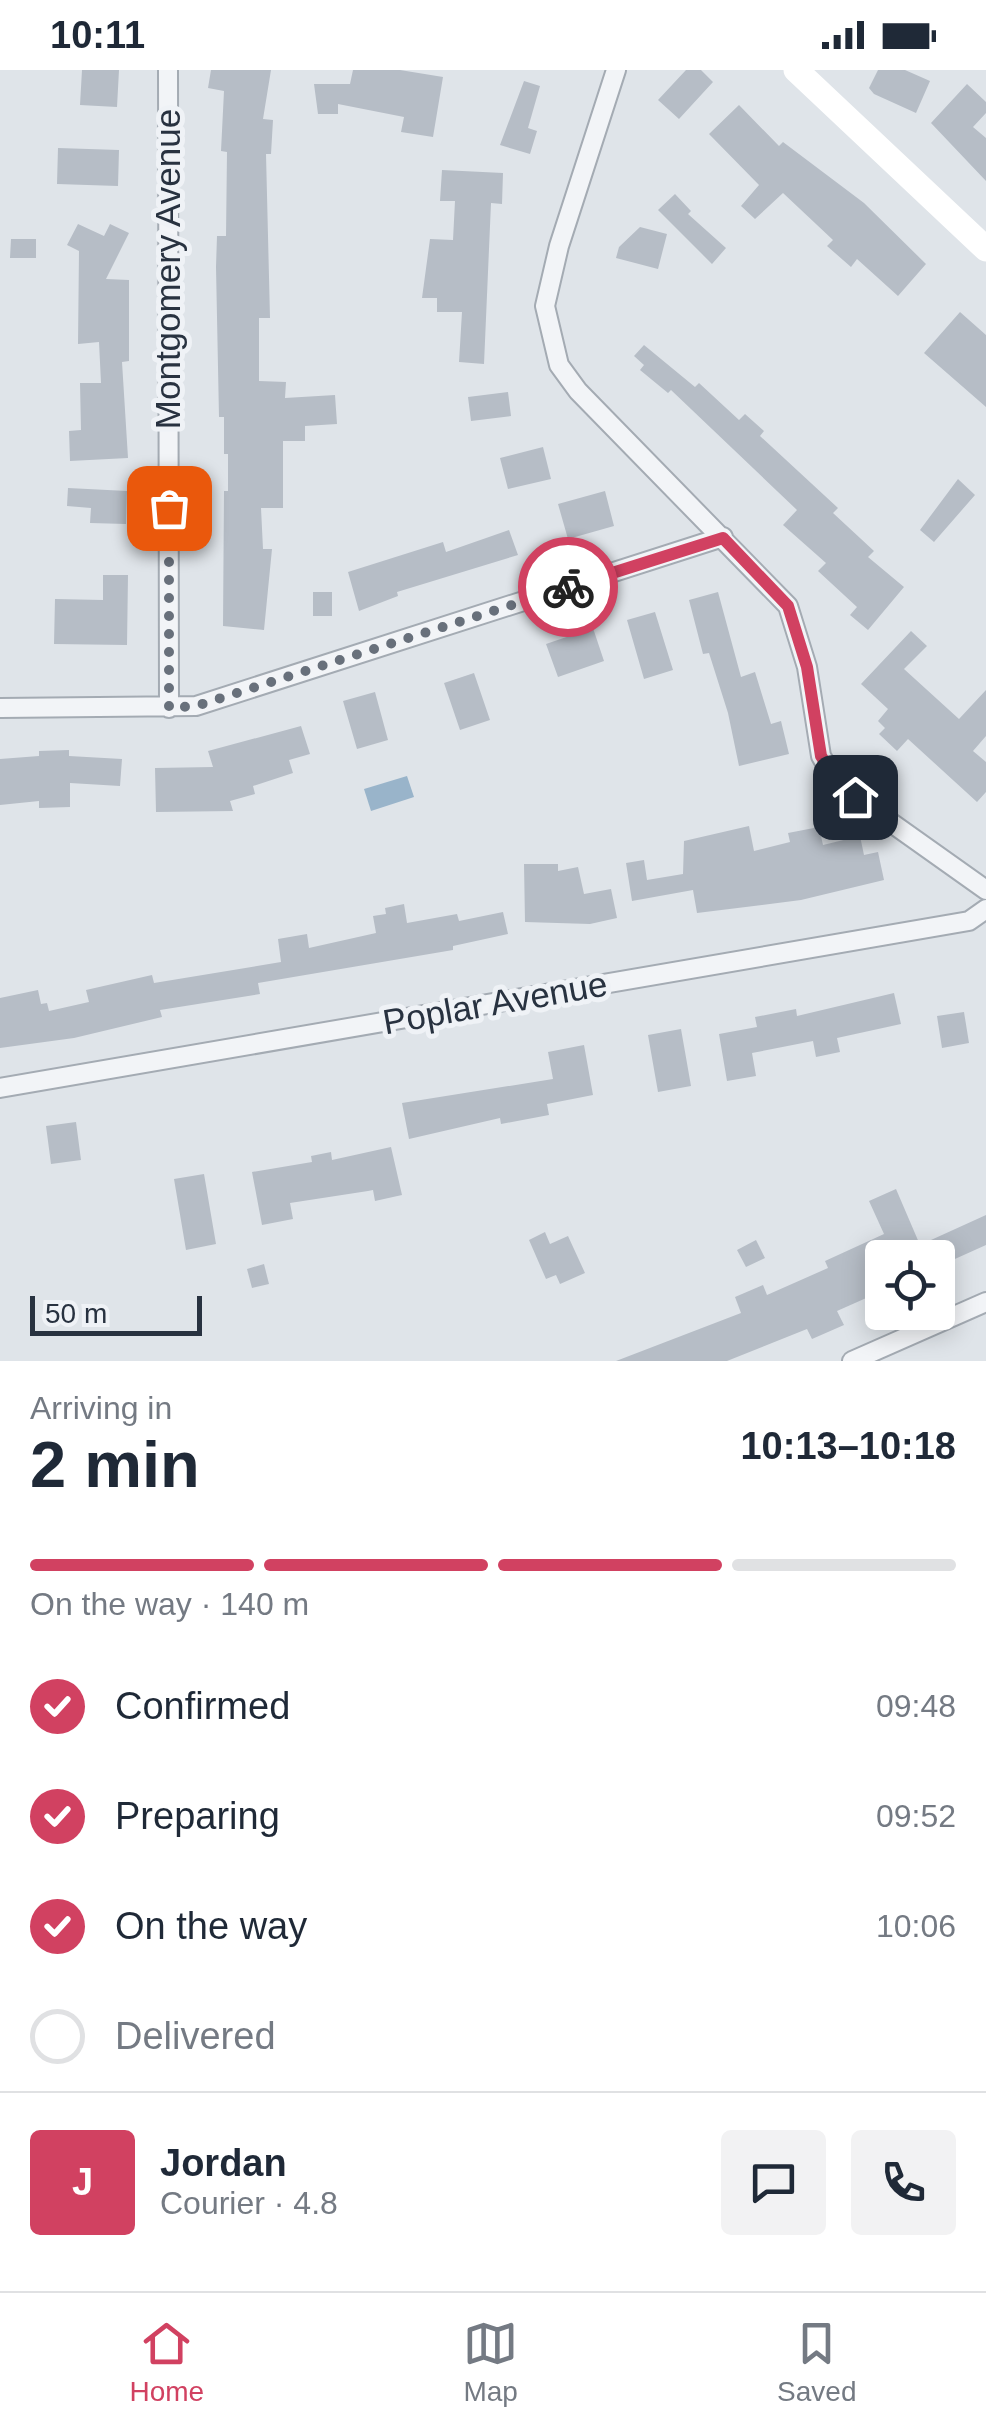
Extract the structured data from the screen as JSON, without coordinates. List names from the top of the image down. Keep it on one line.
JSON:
{"streets":{"street":["Montgomery Avenue","Poplar Avenue"]},"scale_bar":"50 m","page":{"status":"10:11","scale":"50 m","heading":["2 min","Arriving in","10:13–10:18"],"panel":["Jordan","Courier · 4.8"],"bar":"On the way · 140 m","list":[["Confirmed","09:48"],["Preparing","09:52"],["On the way","10:06"],"Delivered"],"round":"J","tabs":["Home","Map","Saved"]}}
